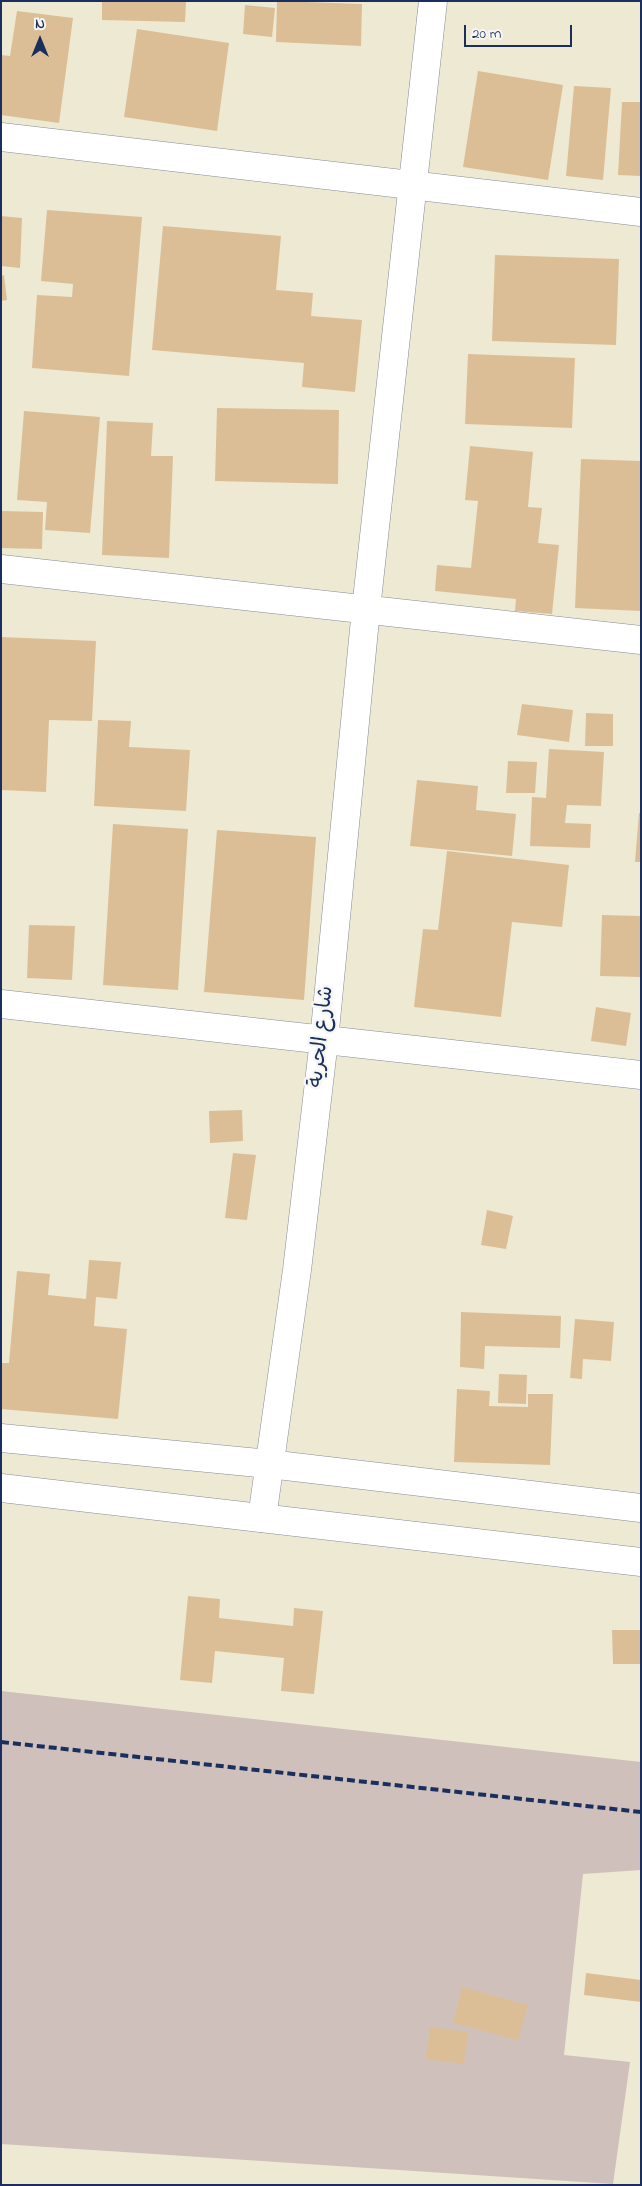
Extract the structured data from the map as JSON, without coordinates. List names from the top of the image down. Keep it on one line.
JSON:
{"streets":{"street":["شارع الحرية"]},"scale_bar":"20 m","north":"top"}
